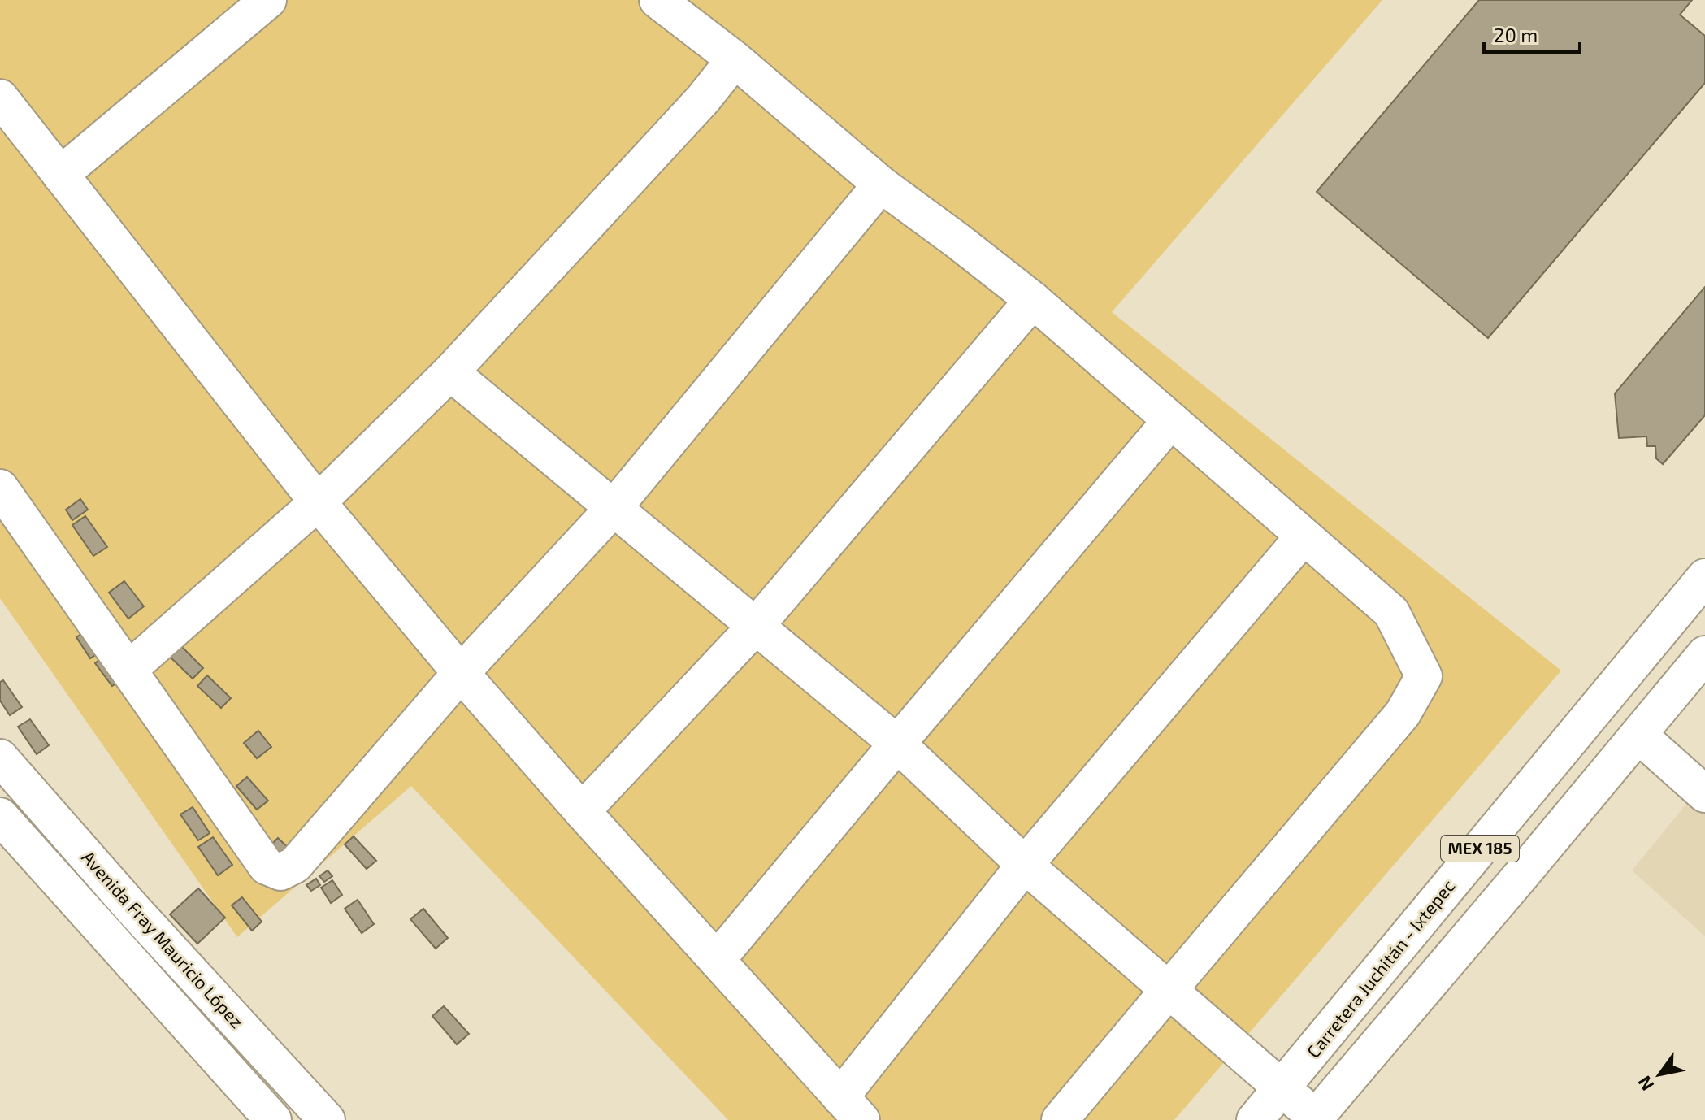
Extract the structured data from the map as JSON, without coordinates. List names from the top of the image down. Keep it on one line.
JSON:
{"streets":{"street":["MEX 185","Avenida Fray Mauricio López","Carretera Juchitán - Ixtepec"]},"scale_bar":"20 m","north":"bottom left"}
